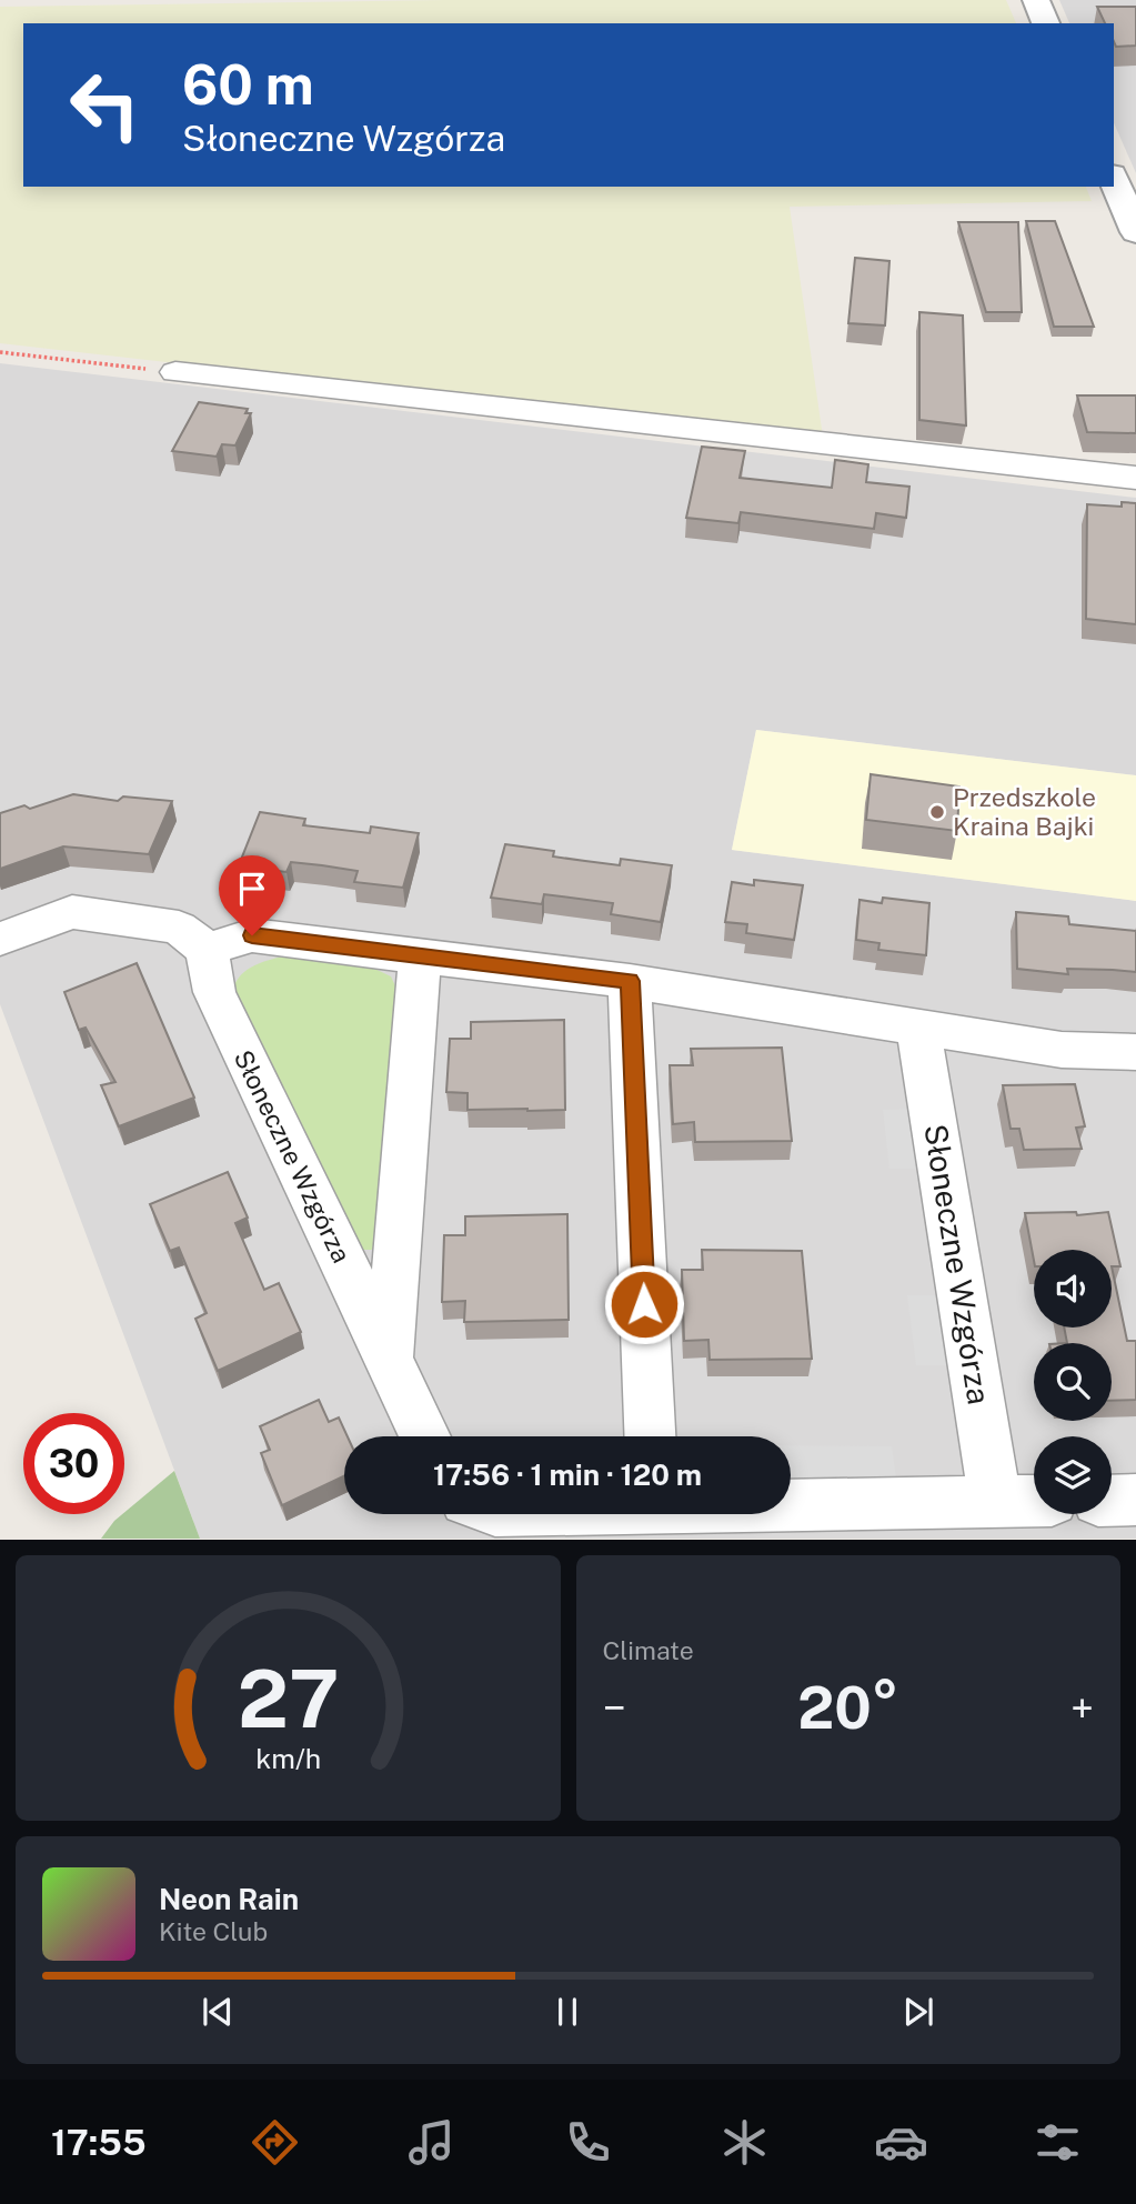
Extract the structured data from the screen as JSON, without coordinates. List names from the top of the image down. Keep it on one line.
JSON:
{"streets":{"street":["Słoneczne Wzgórza"]},"places":["Przedszkole Kraina Bajki"],"page":{"turn":["60 m","Słoneczne Wzgórza"],"limit":"30","trip":"17:56 · 1 min · 120 m","tile":"Climate","heat":["−","20°","+"],"song":["Neon Rain","Kite Club"],"tabs":"17:55","gauge":["27","km/h"]}}
